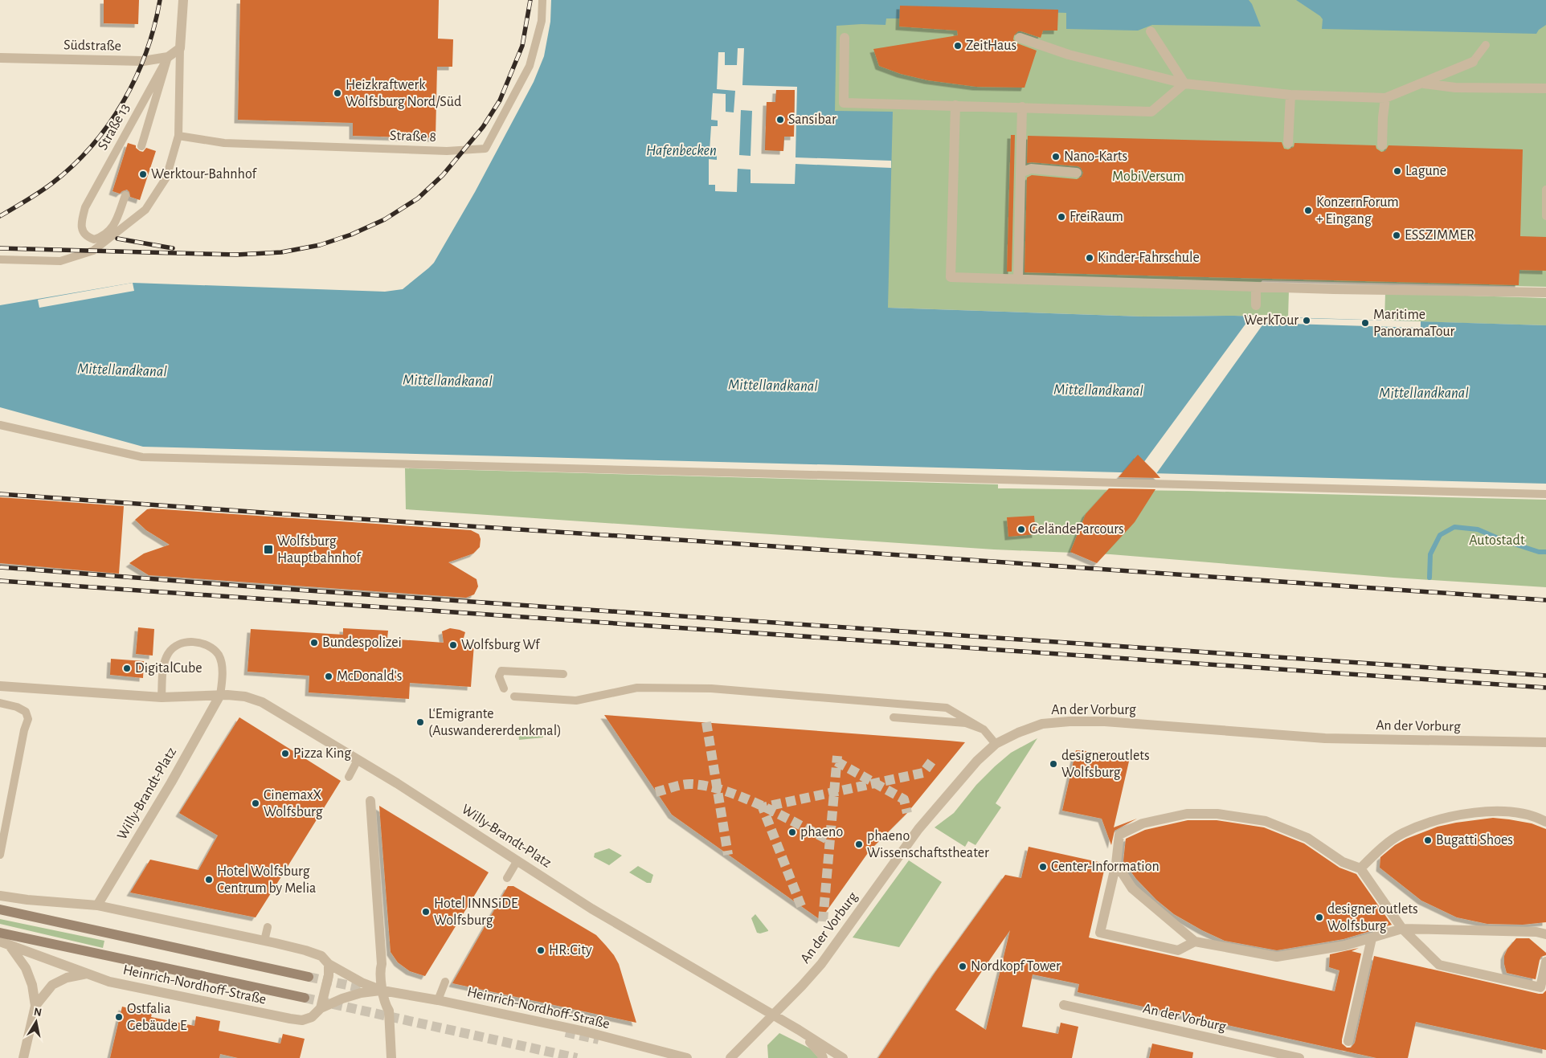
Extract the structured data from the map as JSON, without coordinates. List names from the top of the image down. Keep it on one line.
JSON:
{"streets":{"main road":["Heinrich-Nordhoff-Straße"],"street":["Südstraße","An der Vorburg","Willy-Brandt-Platz"],"lane":["Straße 13","Straße 8"]},"crossings":[["Südstraße","Straße 13"],["An der Vorburg","Willy-Brandt-Platz"],["Willy-Brandt-Platz","Heinrich-Nordhoff-Straße"]],"water":["Hafenbecken","Mittellandkanal"],"parks":["MobiVersum","Autostadt"],"places":{"other":["ZeitHaus","Heizkraftwerk Wolfsburg Nord/Süd","Sansibar","Nano-Karts","Lagune","Werktour-Bahnhof","KonzernForum + Eingang","FreiRaum","ESSZIMMER","Kinder-Fahrschule","WerkTour","Maritime PanoramaTour","GeländeParcours","Bundespolizei","Wolfsburg Wf","DigitalCube","McDonald's","L‘Emigrante (Auswandererdenkmal)","Pizza King","designeroutlets Wolfsburg","CinemaxX Wolfsburg","phaeno","Bugatti Shoes","phaeno Wissenschaftstheater","Center-Information","Hotel Wolfsburg Centrum by Melia","Hotel INNSiDE Wolfsburg","designer outlets Wolfsburg","HR:City","Nordkopf Tower","Ostfalia Gebäude E"],"transit":["Wolfsburg Hauptbahnhof"]},"north":"top"}
